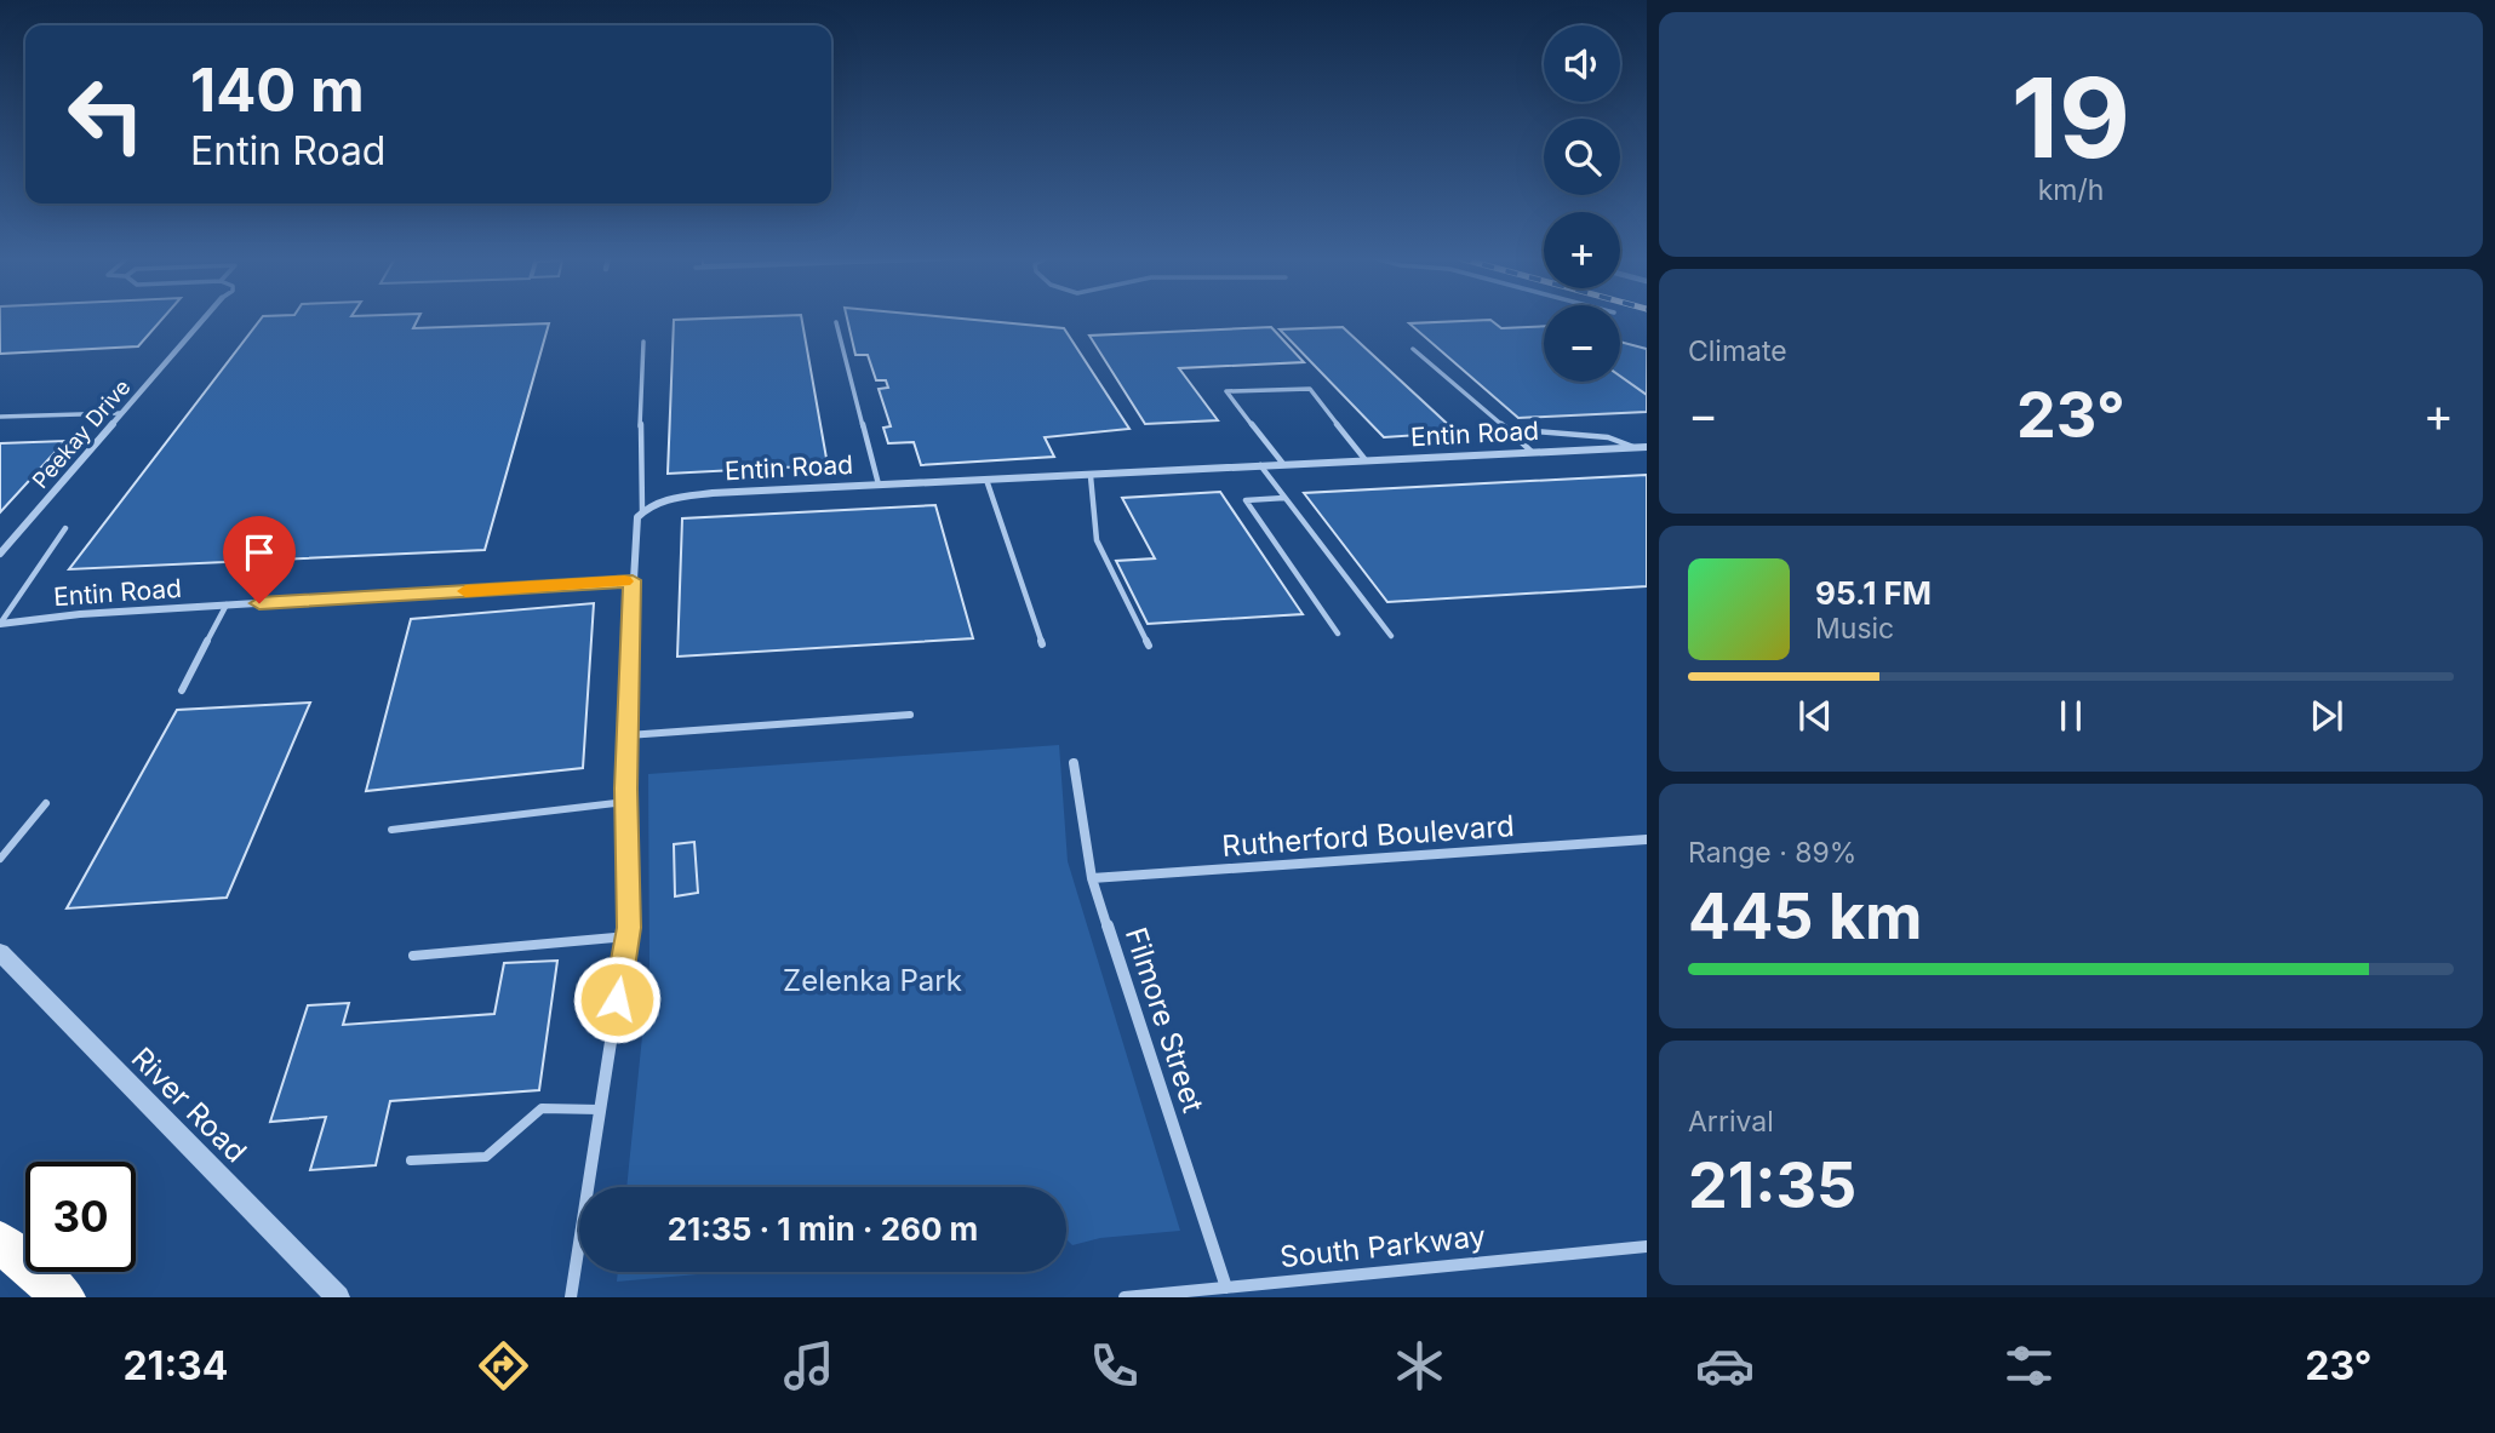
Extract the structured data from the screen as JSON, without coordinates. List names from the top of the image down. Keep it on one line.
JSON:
{"streets":{"street":["Peekay Drive","Entin Road","Rutherford Boulevard","Filmore Street","River Road","South Parkway"]},"crossings":[["Rutherford Boulevard","Filmore Street"],["Filmore Street","South Parkway"]],"parks":["Zelenka Park"],"page":{"tile":[["19","km/h"],"Climate",["Range · 89%","445 km"],["Arrival","21:35"]],"map_buttons":["+","−"],"turn":["140 m","Entin Road"],"heat":["−","23°","+"],"song":["95.1 FM","Music"],"limit":"30","trip":"21:35 · 1 min · 260 m","tabs":["21:34","23°"]}}
